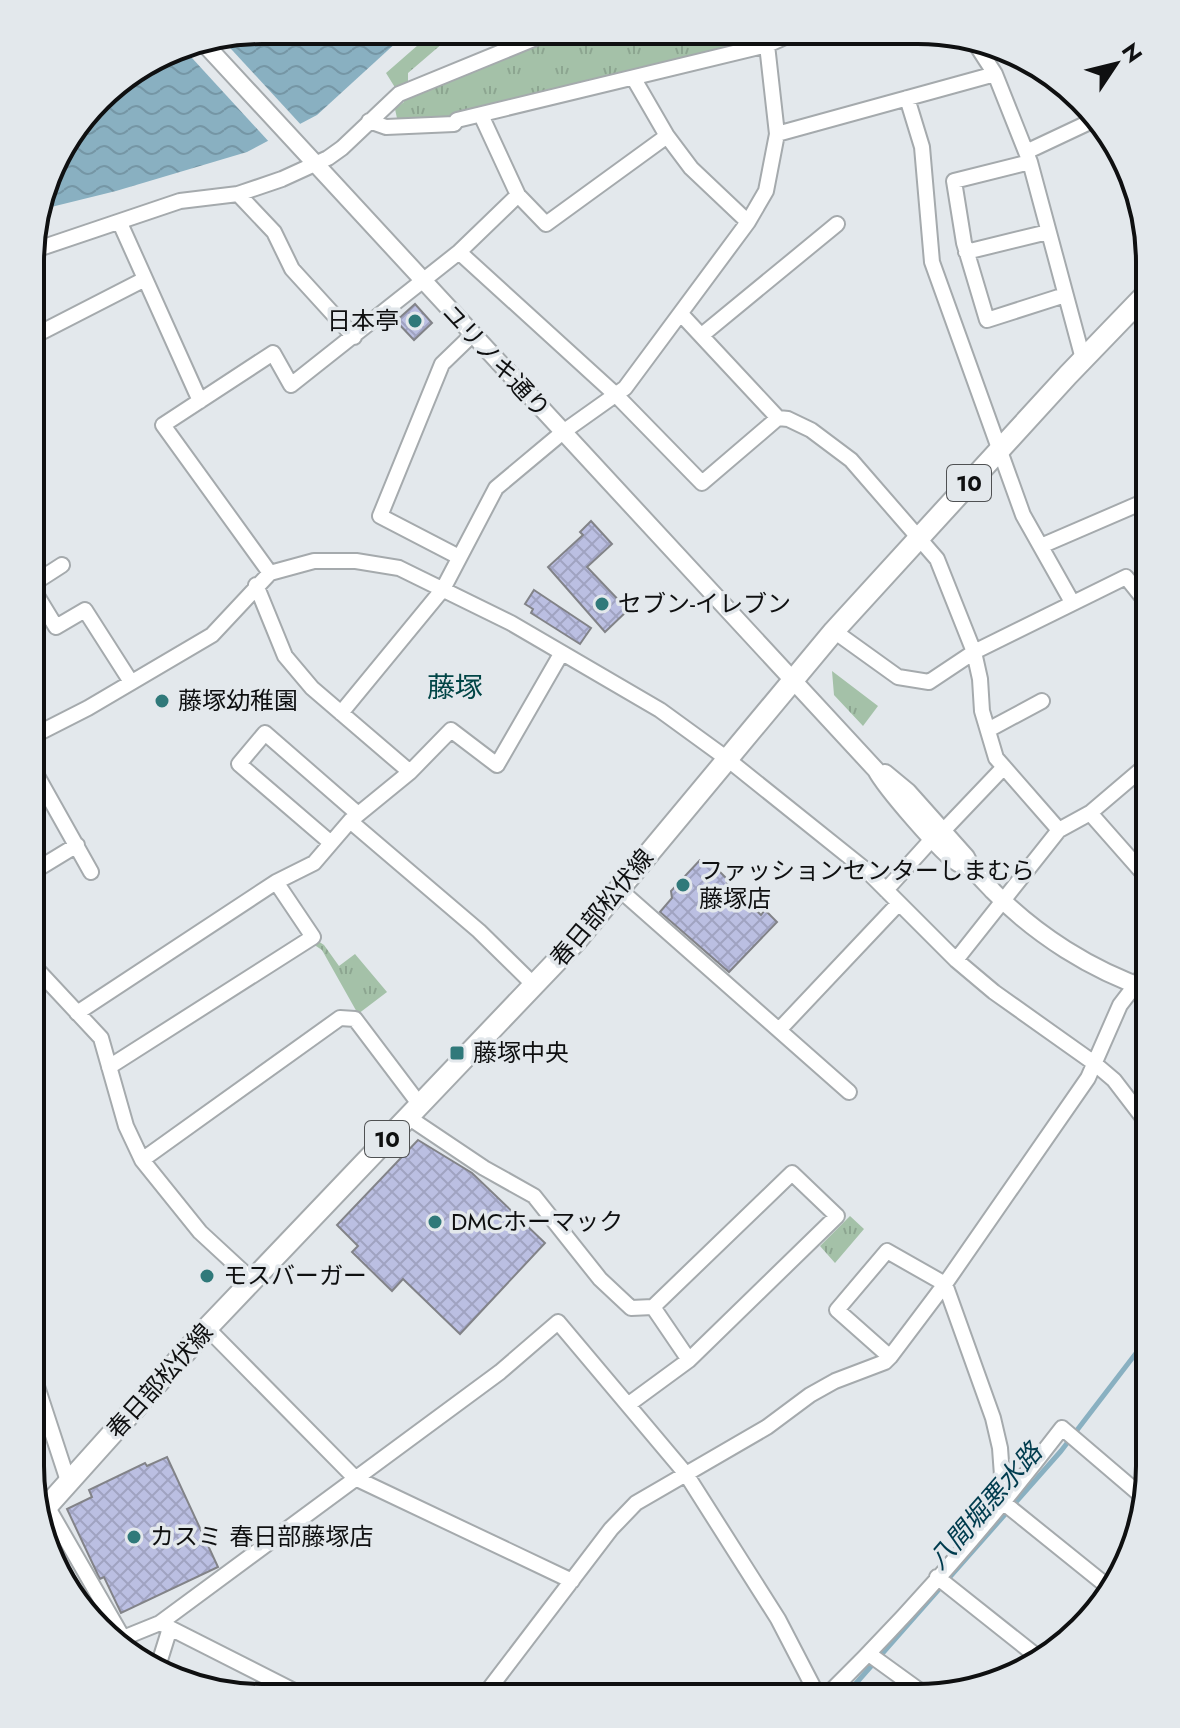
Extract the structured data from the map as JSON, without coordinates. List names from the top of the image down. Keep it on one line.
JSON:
{"streets":{"main road":["10","春日部松伏線"],"street":["ユリノキ通り"]},"crossings":[["ユリノキ通り","春日部松伏線"]],"districts":["藤塚"],"water":["八間堀悪水路"],"places":{"other":["日本亭","セブン-イレブン","藤塚幼稚園","ファッションセンターしまむら 藤塚店","DMCホーマック","モスバーガー","カスミ 春日部藤塚店"],"transit":["藤塚中央"]},"north":"top right"}
